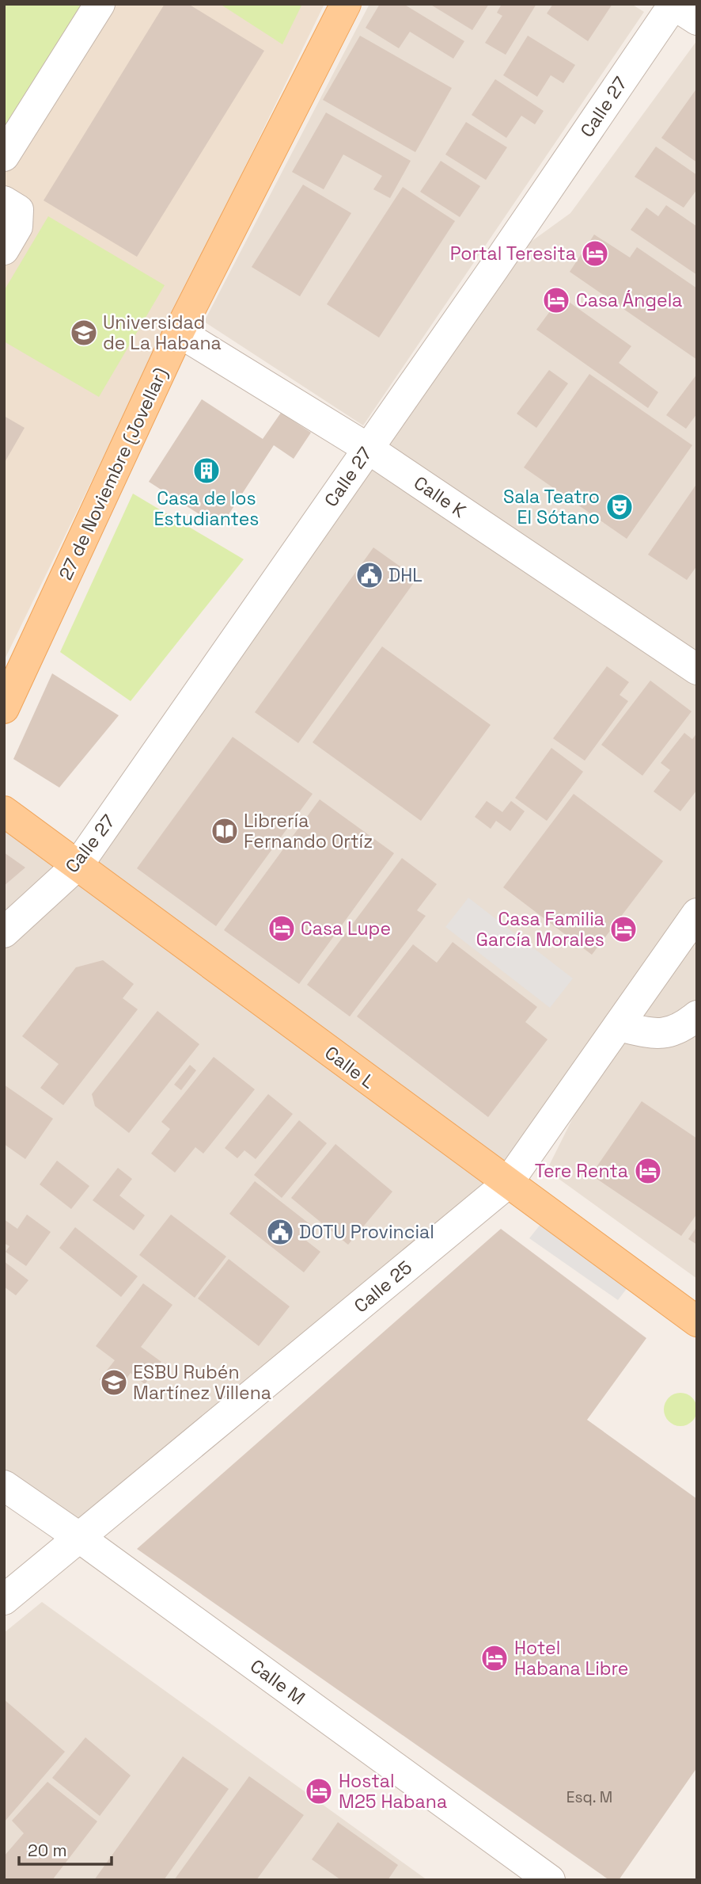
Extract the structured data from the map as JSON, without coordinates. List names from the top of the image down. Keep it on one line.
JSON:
{"streets":{"main road":["27 de Noviembre (Jovellar)","Calle L"],"street":["Calle 27","Calle K","Calle 25","Calle M"]},"crossings":[["Calle 27","Calle K"],["Calle 27","Calle L"],["27 de Noviembre (Jovellar)","Calle K"],["Calle L","Calle 25"],["Calle 25","Calle M"]],"places":{"hotel":["Portal Teresita","Casa Ángela","Casa Lupe","Casa Familia García Morales","Tere Renta","Hotel Habana Libre","Hostal M25 Habana"],"school or university":["Universidad de La Habana","ESBU Rubén Martínez Villena"],"building":["Casa de los Estudiantes"],"theatre":["Sala Teatro El Sótano"],"public building":["DHL","DOTU Provincial"],"library":["Librería Fernando Ortíz"]},"house_numbers":["Esq. M"],"scale_bar":"20 m"}
